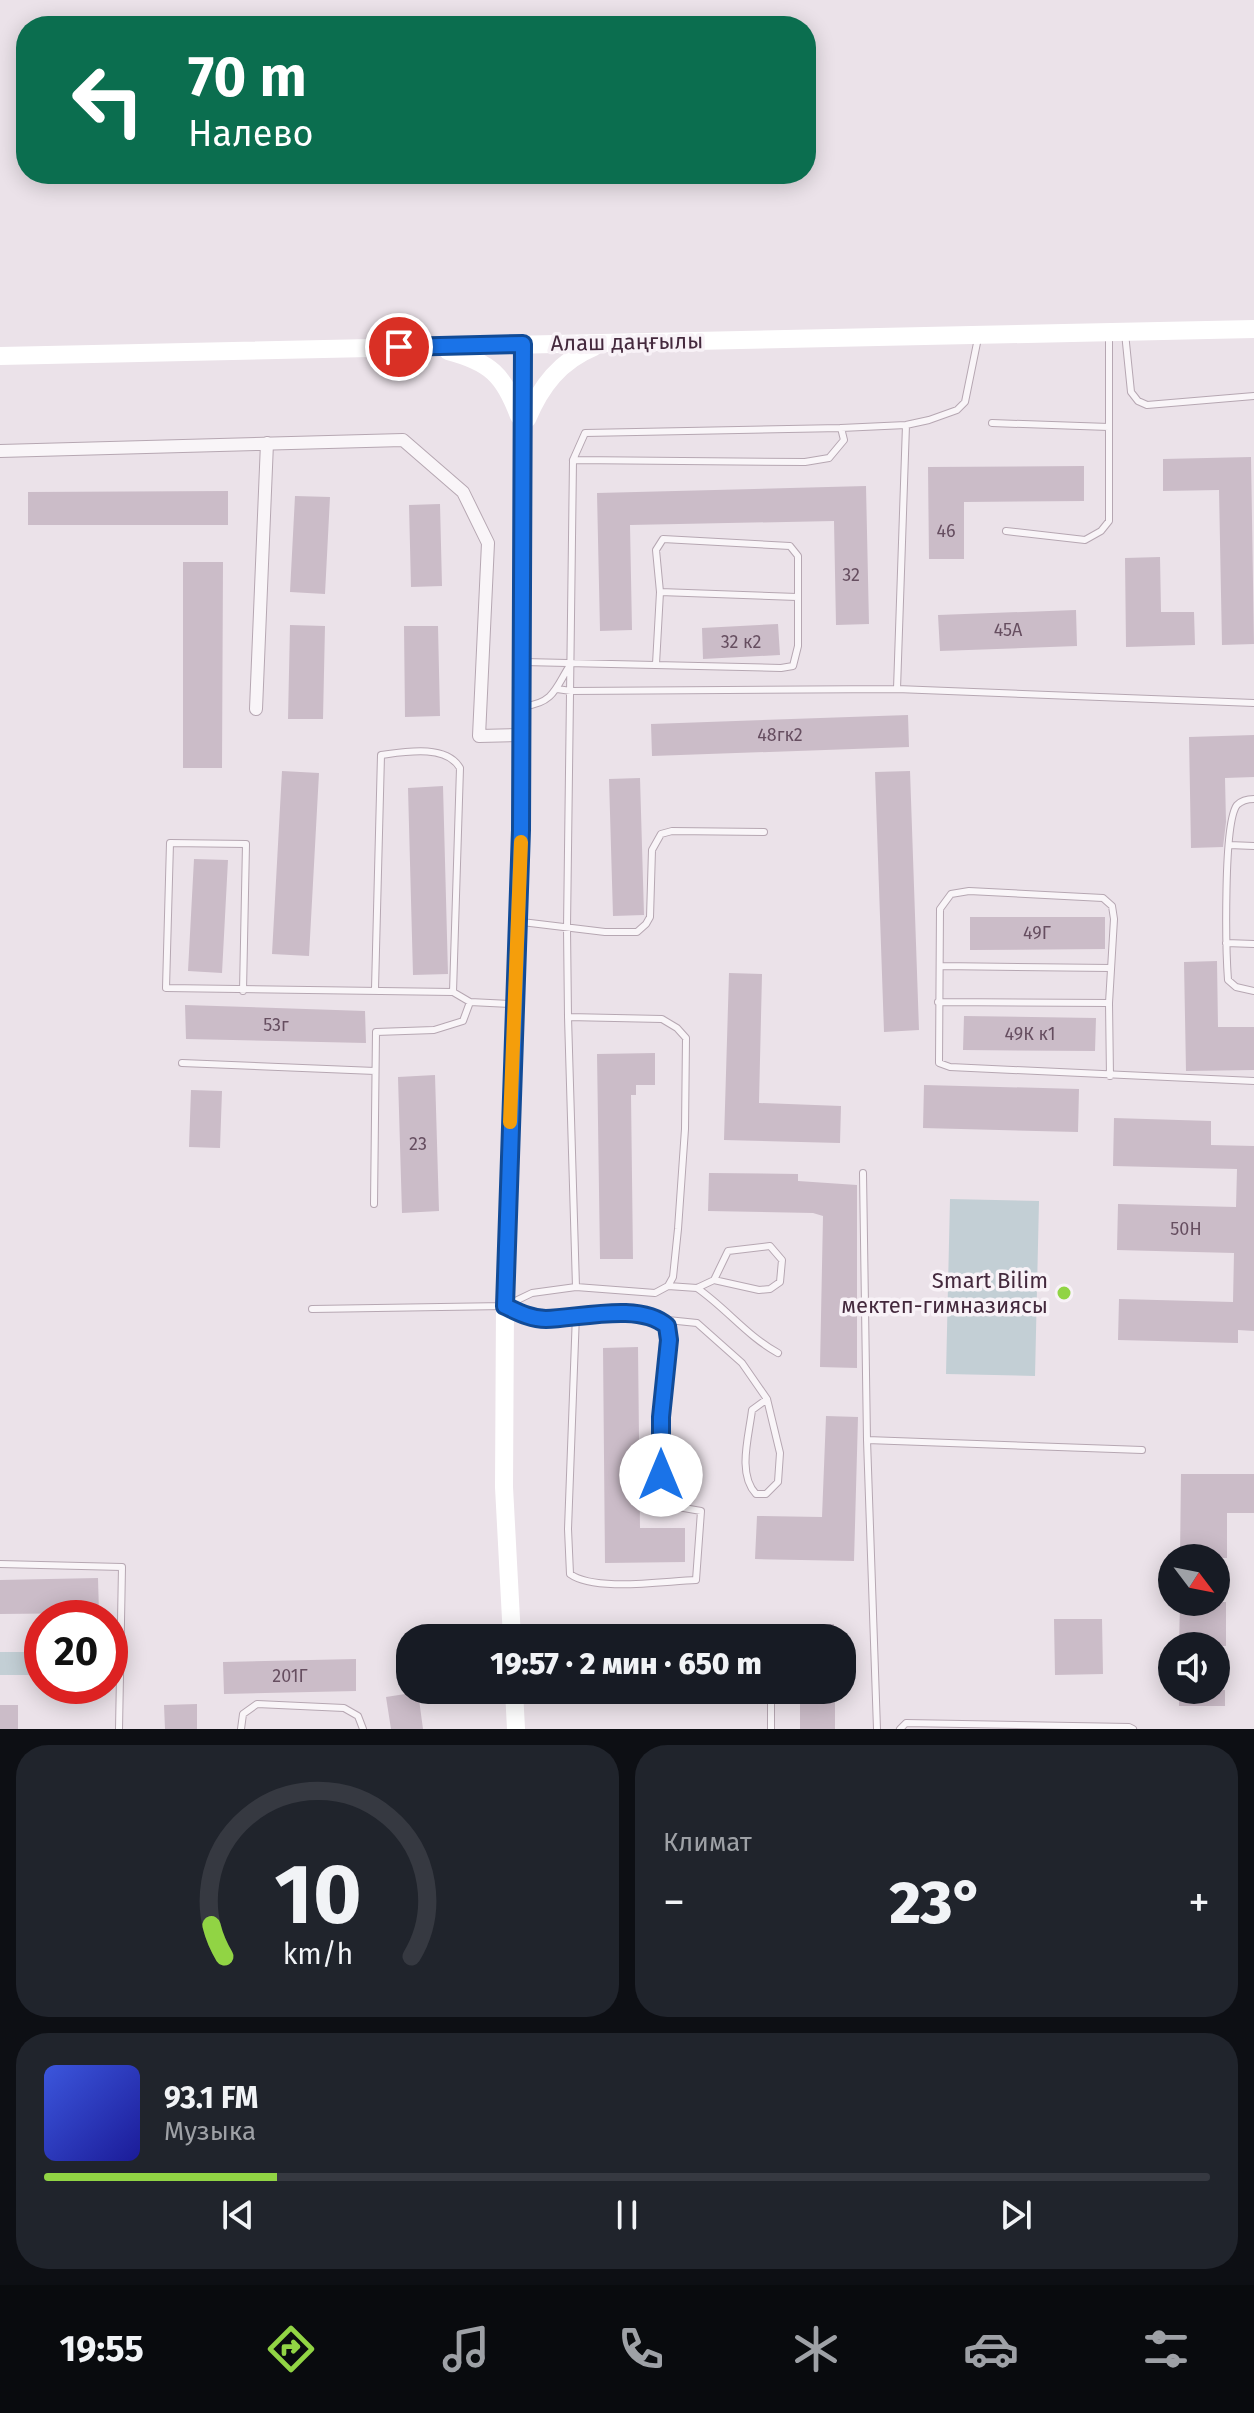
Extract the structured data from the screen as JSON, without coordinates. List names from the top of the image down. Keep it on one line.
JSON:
{"streets":{"main road":["Алаш даңғылы"]},"places":["Smart Bilim мектеп-гимназиясы"],"house_numbers":["46","32","45А","32 к2","48гк2","49Г","53г","49К к1","23","50Н","201Г"],"north":"bottom right","page":{"turn":["70 m","Налево"],"limit":"20","trip":"19:57 · 2 мин · 650 m","tile":"Климат","heat":["−","23°","+"],"song":["93.1 FM","Музыка"],"tabs":"19:55","gauge":["10","km/h"]}}
